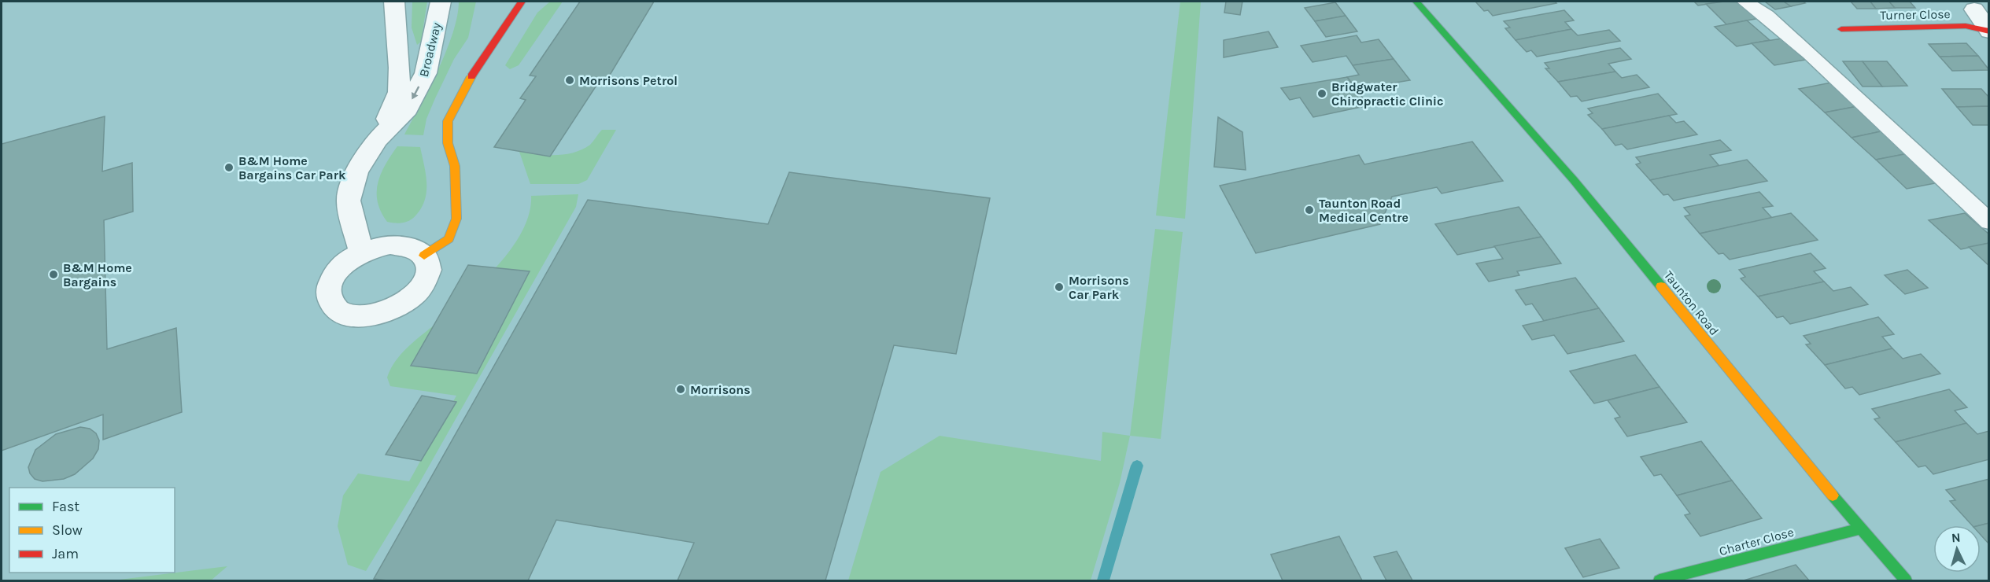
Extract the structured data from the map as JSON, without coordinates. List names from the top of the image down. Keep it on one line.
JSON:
{"streets":{"street":["Turner Close","Broadway","Taunton Road","Charter Close"]},"crossings":[["Taunton Road","Charter Close"]],"places":["Morrisons Petrol","Bridgwater Chiropractic Clinic","B&M Home Bargains Car Park","Taunton Road Medical Centre","B&M Home Bargains","Morrisons Car Park","Morrisons"],"legend":["Fast","Slow","Jam"],"north":"top"}
